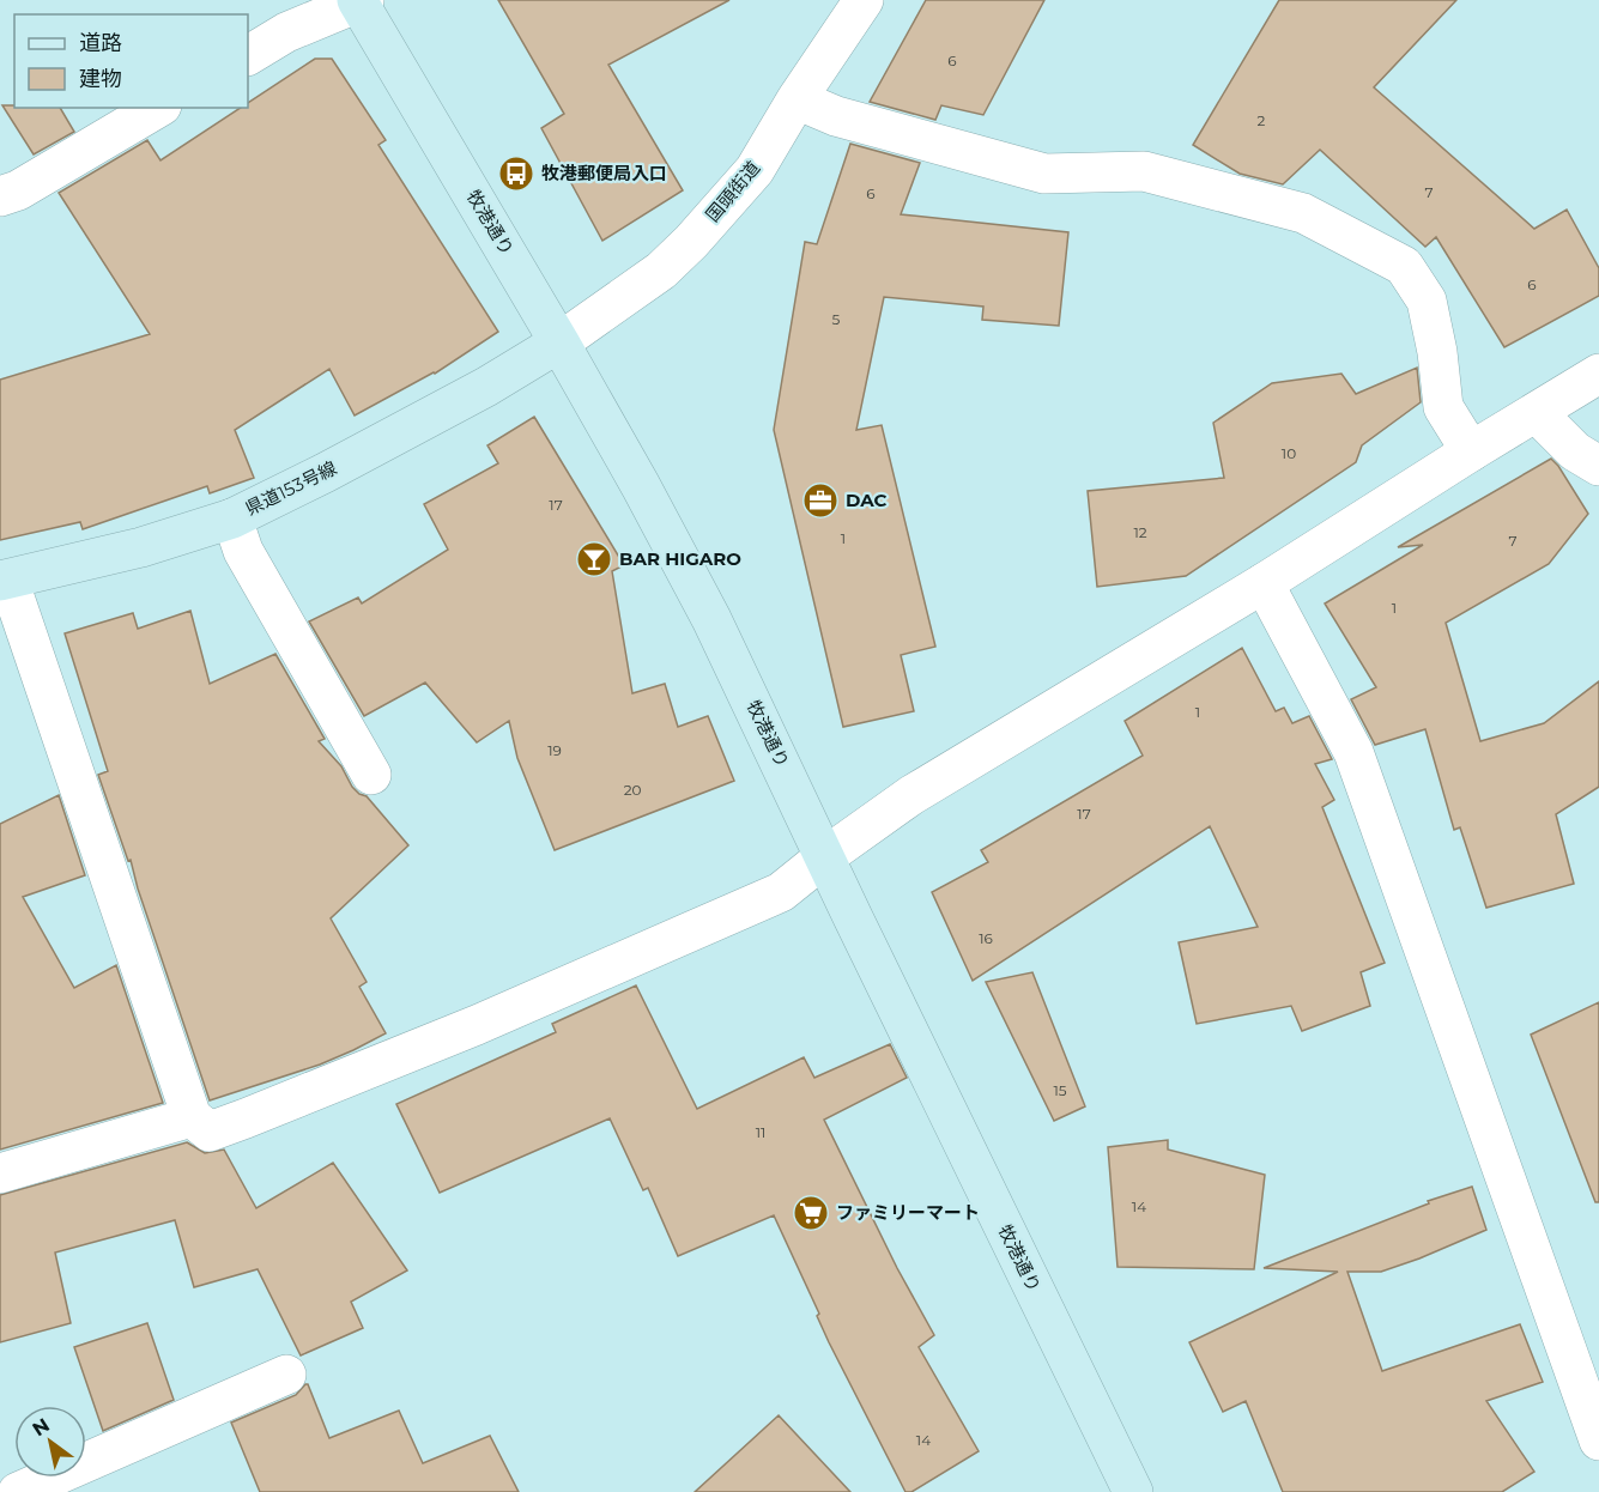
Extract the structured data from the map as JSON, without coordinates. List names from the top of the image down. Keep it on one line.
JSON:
{"streets":{"main road":["牧港通り","県道153号線"],"street":["国頭街道"]},"crossings":[["国頭街道","牧港通り"],["国頭街道","県道153号線"],["牧港通り","県道153号線"]],"places":{"bus stop":["牧港郵便局入口"],"office":["DAC"],"bar":["BAR HIGARO"],"supermarket":["ファミリーマート"]},"house_numbers":["6","2","7","6","6","5","10","17","12","1","7","1","1","19","20","17","16","15","11","14","14"],"legend":["道路","建物"],"north":"top left"}
